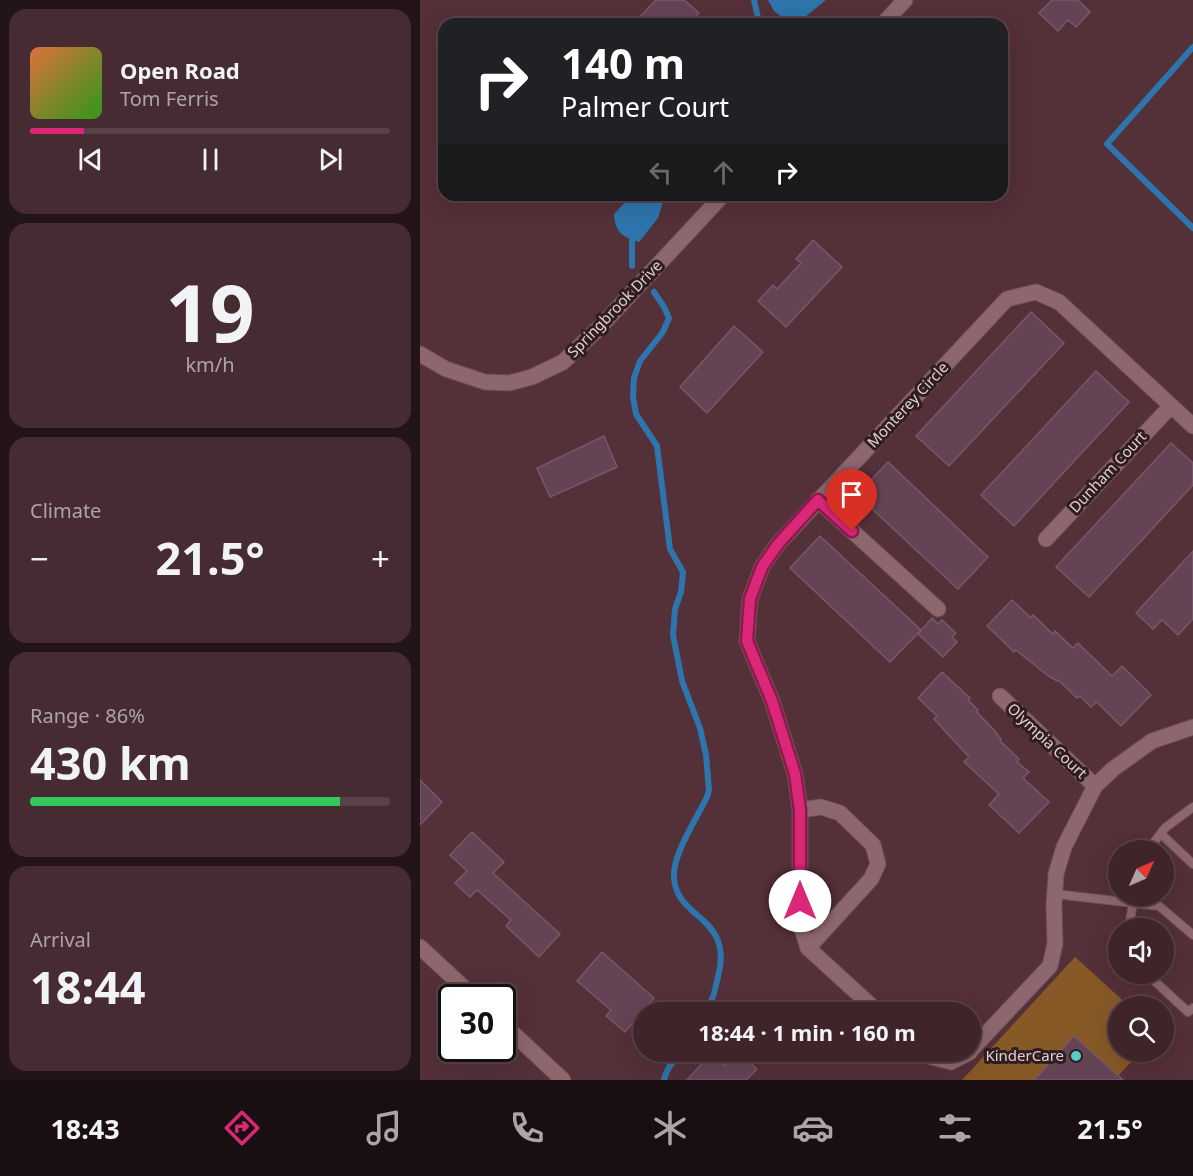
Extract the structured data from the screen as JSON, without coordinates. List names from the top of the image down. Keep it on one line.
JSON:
{"streets":{"street":["Springbrook Drive","Monterey Circle","Dunham Court","Olympia Court"]},"crossings":[["Monterey Circle","Dunham Court"]],"places":["KinderCare"],"north":"top right","page":{"turn":["140 m","Palmer Court"],"song":["Open Road","Tom Ferris"],"tile":[["19","km/h"],"Climate",["Range · 86%","430 km"],["Arrival","18:44"]],"heat":["−","21.5°","+"],"limit":"30","trip":"18:44 · 1 min · 160 m","tabs":["18:43","21.5°"]}}
